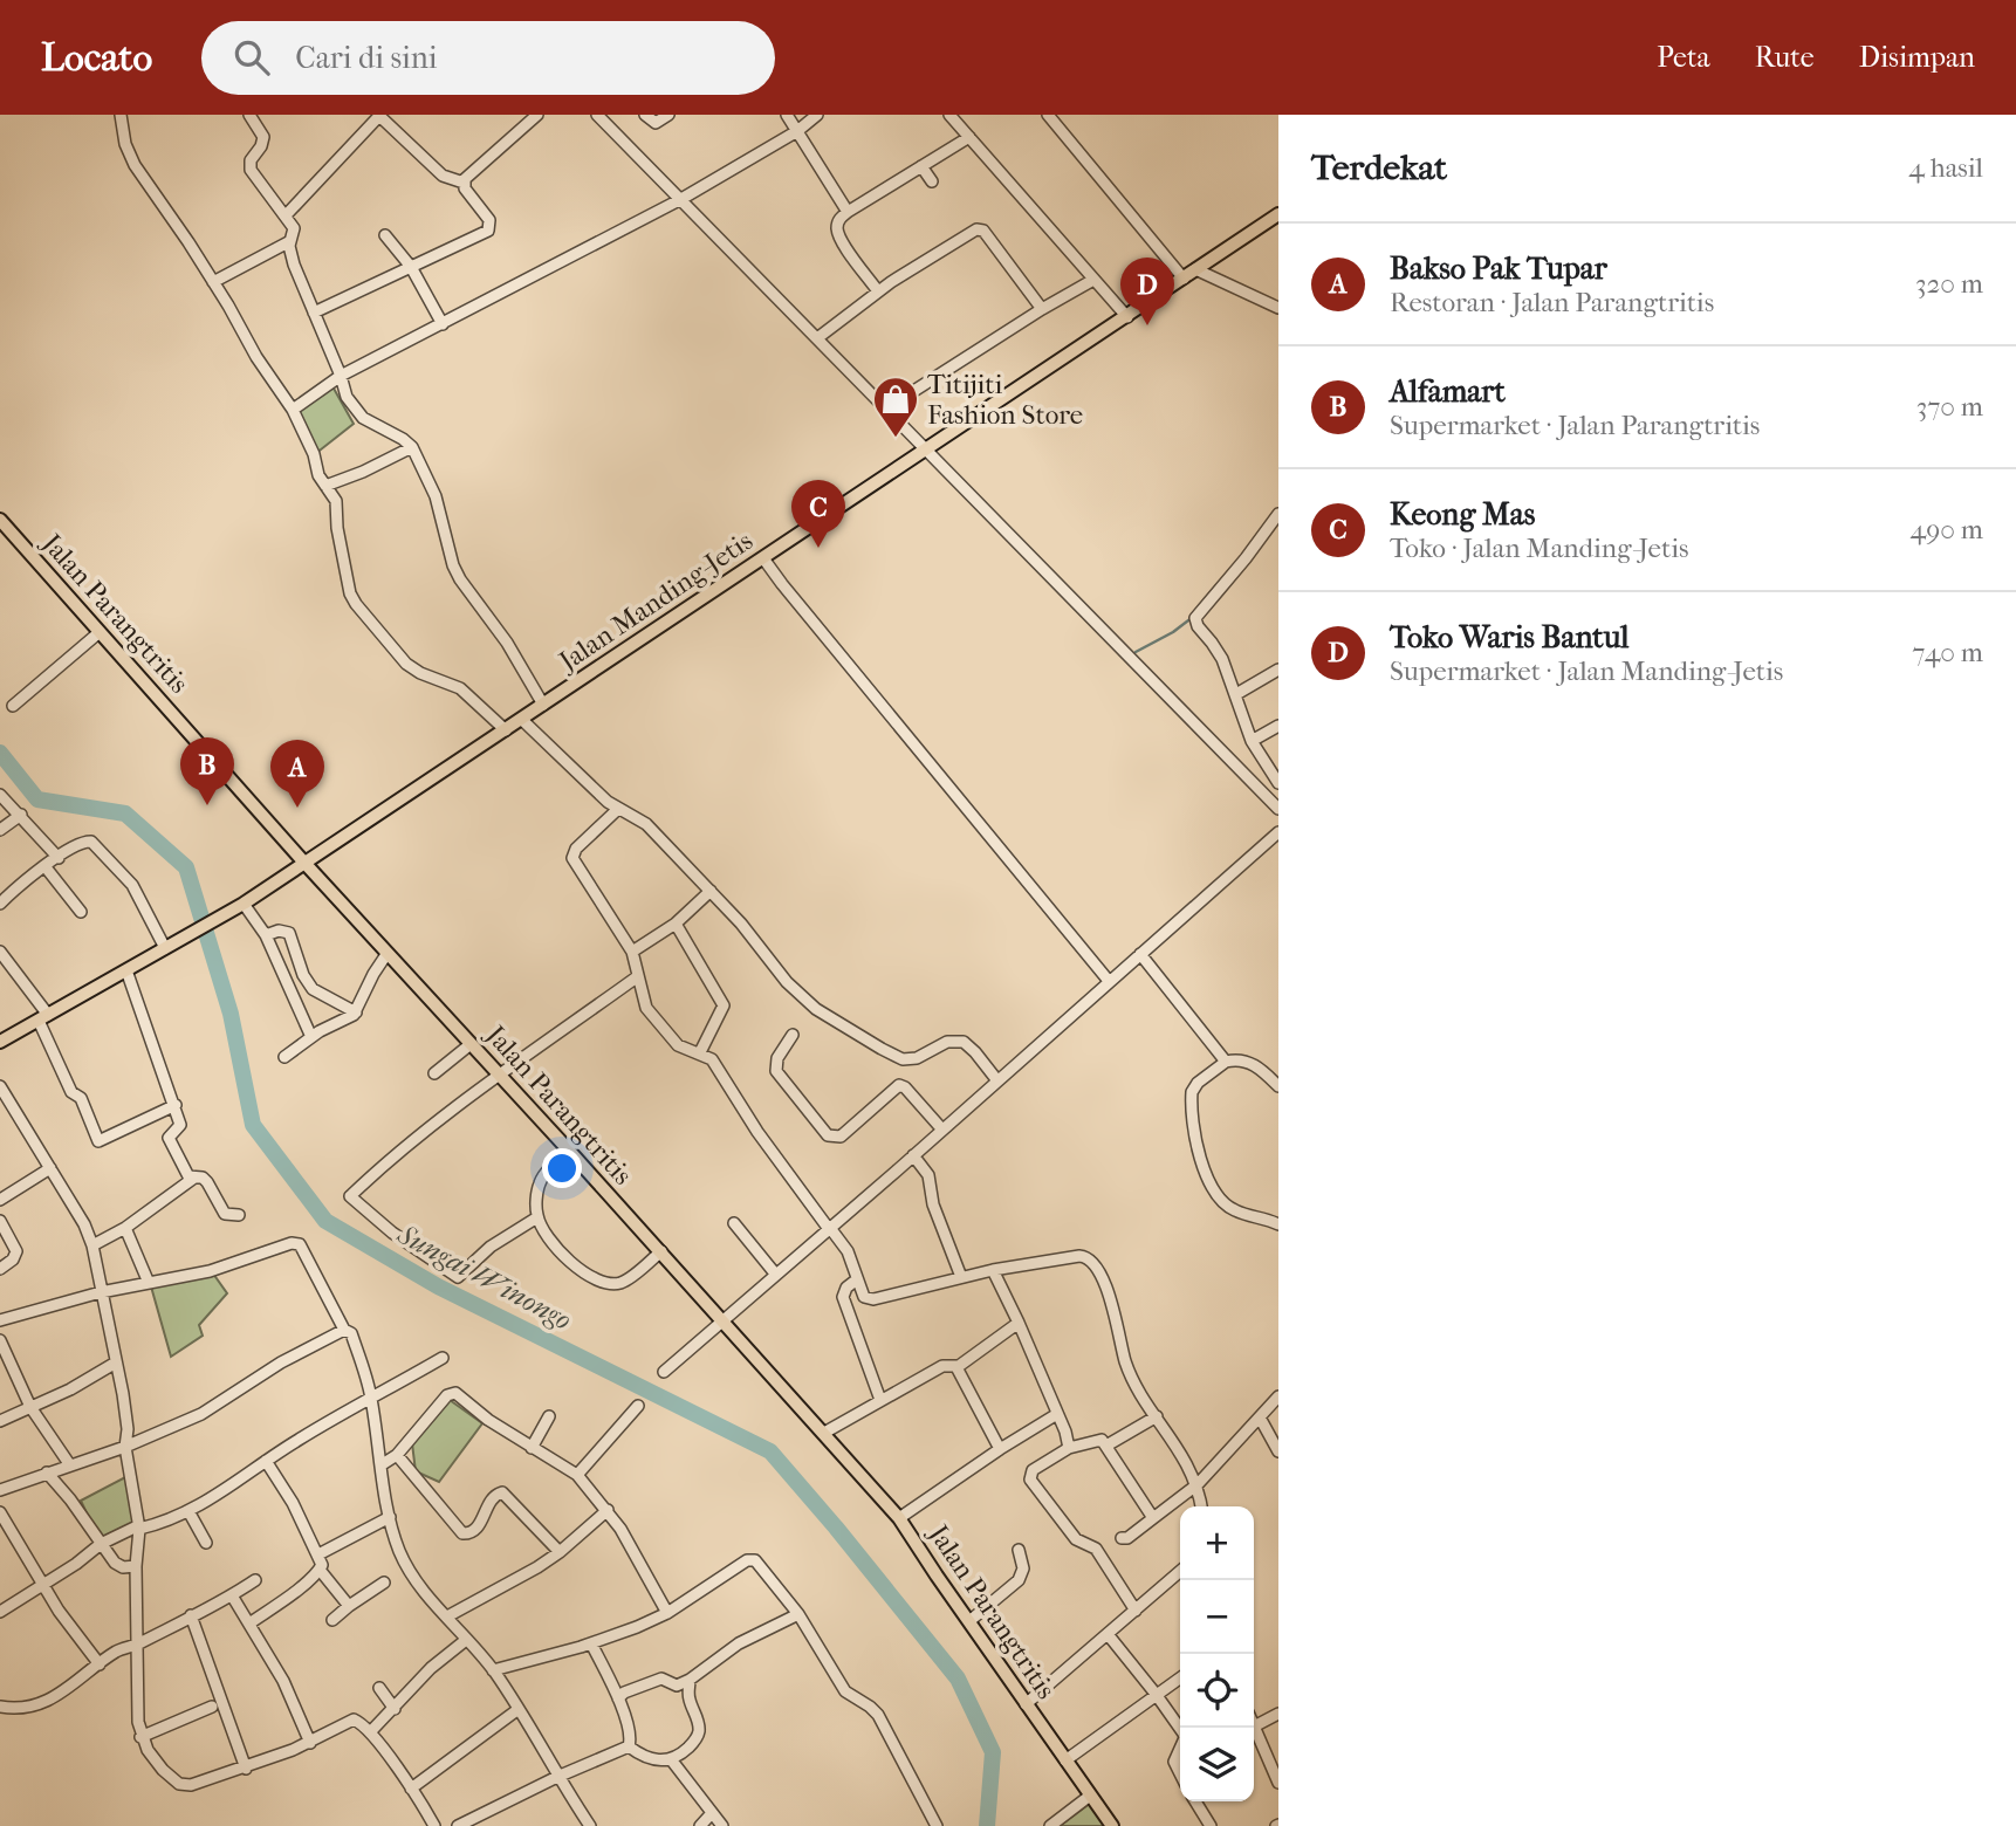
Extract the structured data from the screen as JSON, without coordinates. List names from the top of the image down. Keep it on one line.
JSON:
{"streets":{"main road":["Jalan Manding-Jetis","Jalan Parangtritis"]},"crossings":[["Jalan Manding-Jetis","Jalan Parangtritis"]],"water":["Sungai Winongo"],"places":{"shop":["Titijiti Fashion Store"]},"page":{"header":"Locato","search":"Cari di sini","nav":["Peta","Rute","Disimpan"],"heading":["Terdekat","4 hasil"],"list":[{"mark":"A","name":"Bakso Pak Tupar","note":"Restoran · Jalan Parangtritis","value":"320 m"},{"mark":"B","name":"Alfamart","note":"Supermarket · Jalan Parangtritis","value":"370 m"},{"mark":"C","name":"Keong Mas","note":"Toko · Jalan Manding-Jetis","value":"490 m"},{"mark":"D","name":"Toko Waris Bantul","note":"Supermarket · Jalan Manding-Jetis","value":"740 m"}],"pins":["D","C","B","A"],"map_buttons":["+","−"]}}
